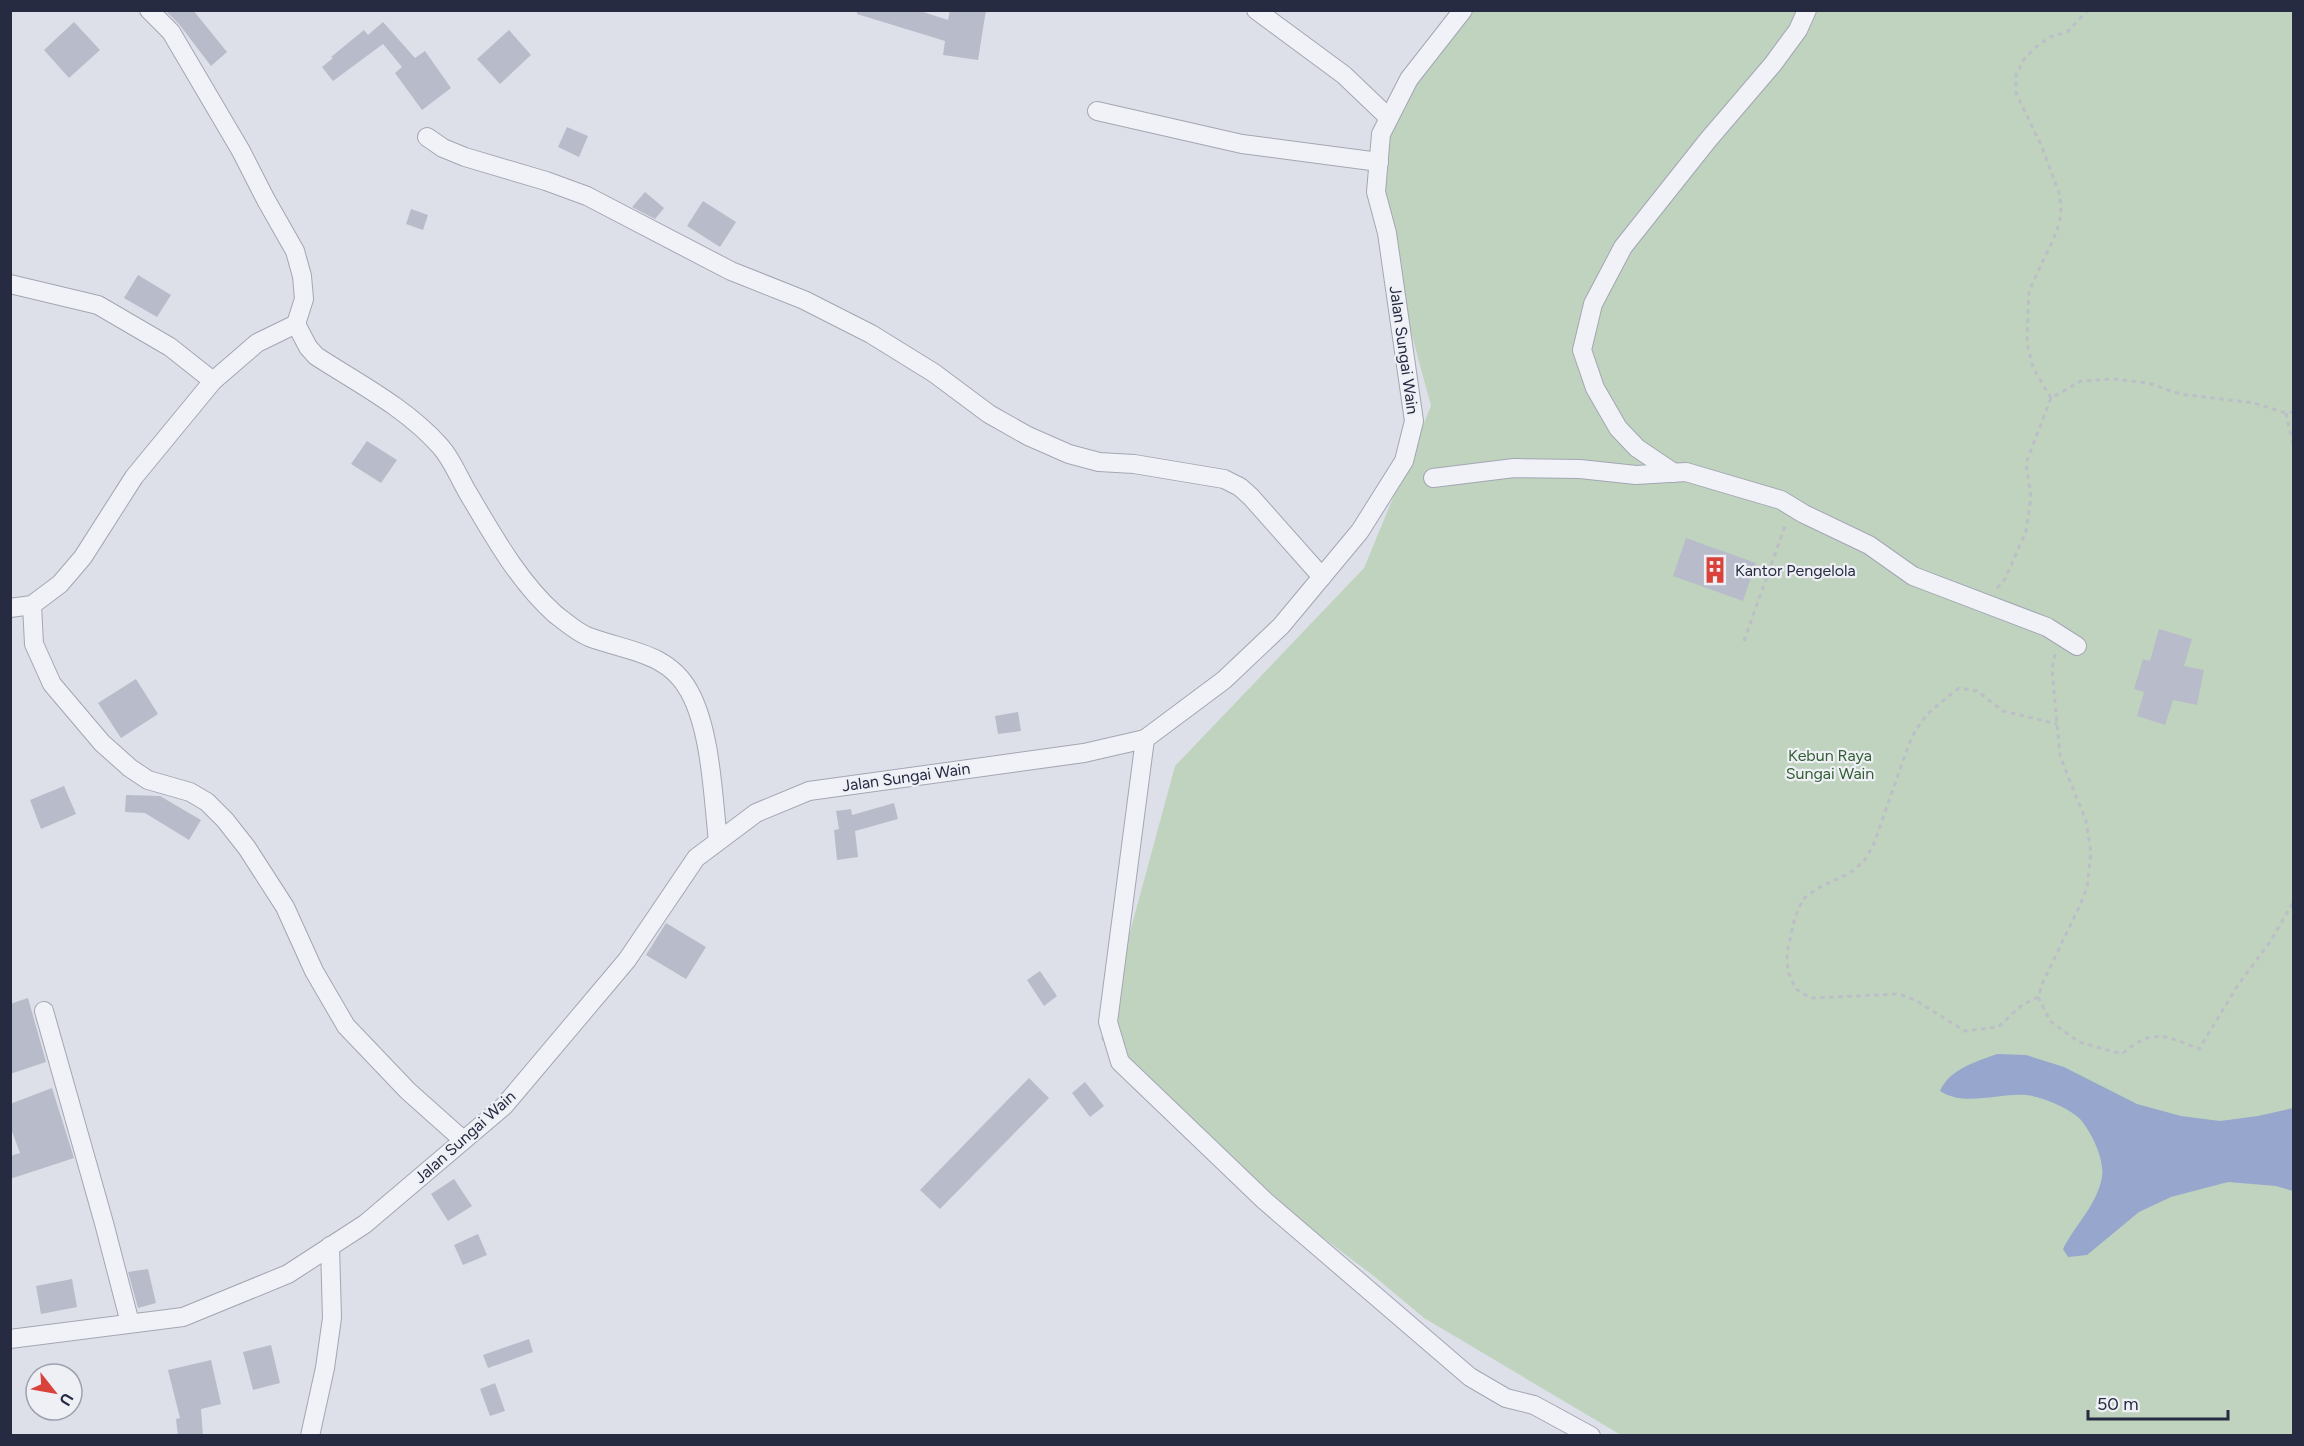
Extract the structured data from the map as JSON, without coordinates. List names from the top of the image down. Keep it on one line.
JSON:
{"streets":{"street":["Jalan Sungai Wain"]},"parks":["Kebun Raya Sungai Wain"],"places":{"building":["Kantor Pengelola"]},"scale_bar":"50 m","north":"bottom right"}
